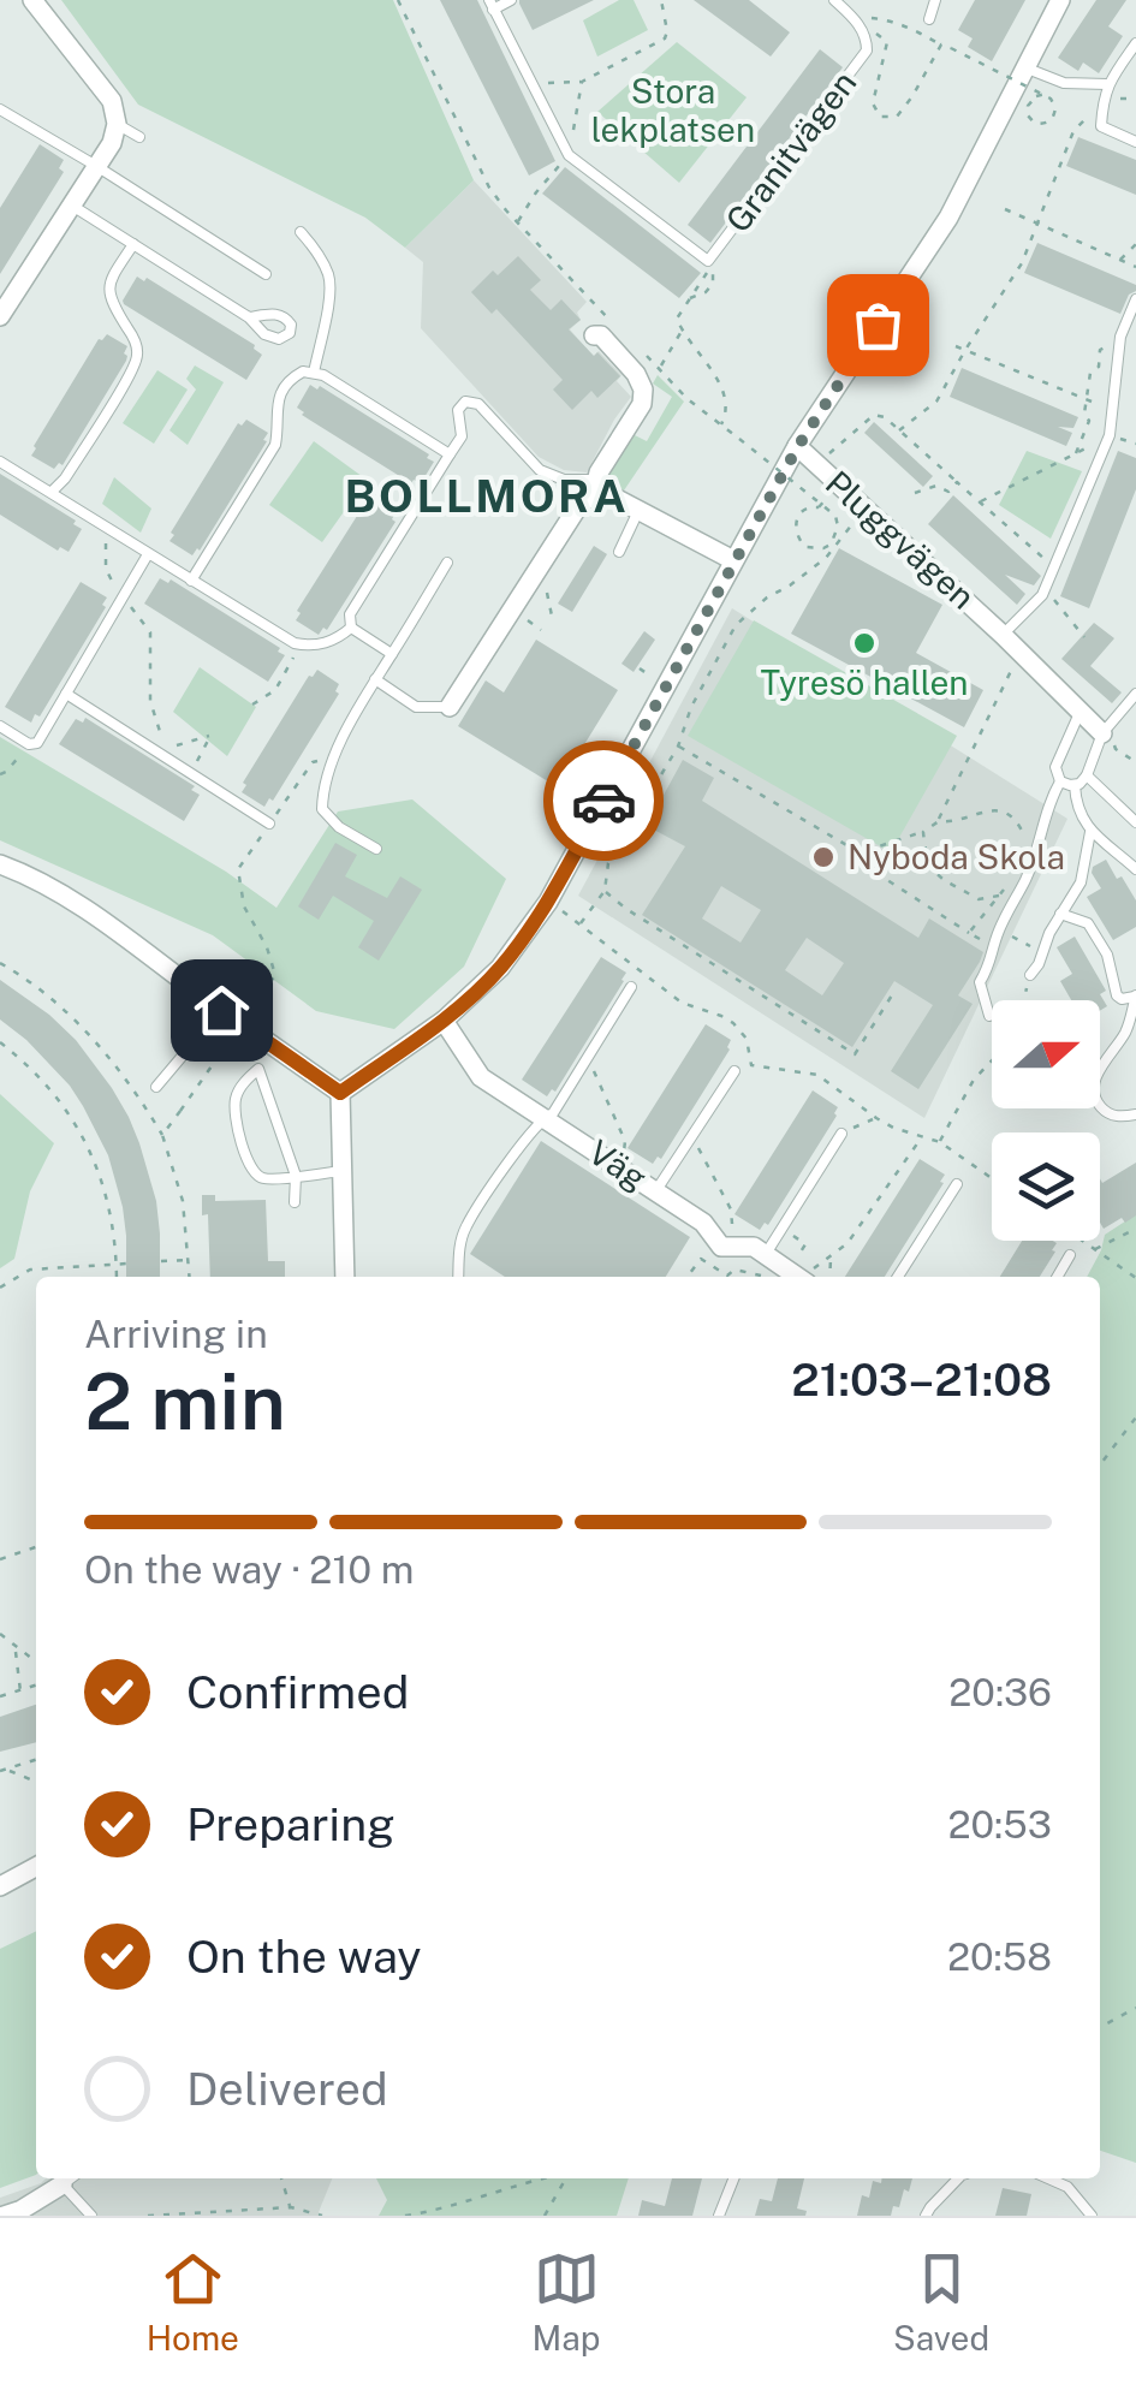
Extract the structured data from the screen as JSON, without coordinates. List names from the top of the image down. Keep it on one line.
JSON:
{"streets":{"street":["Pluggvägen","Väg"],"lane":["Granitvägen"]},"districts":["BOLLMORA"],"parks":["Stora lekplatsen"],"places":["Tyresö hallen","Nyboda Skola"],"north":"right","page":{"heading":["2 min","Arriving in","21:03–21:08"],"bar":"On the way · 210 m","list":[["Confirmed","20:36"],["Preparing","20:53"],["On the way","20:58"],"Delivered"],"tabs":["Home","Map","Saved"]}}
